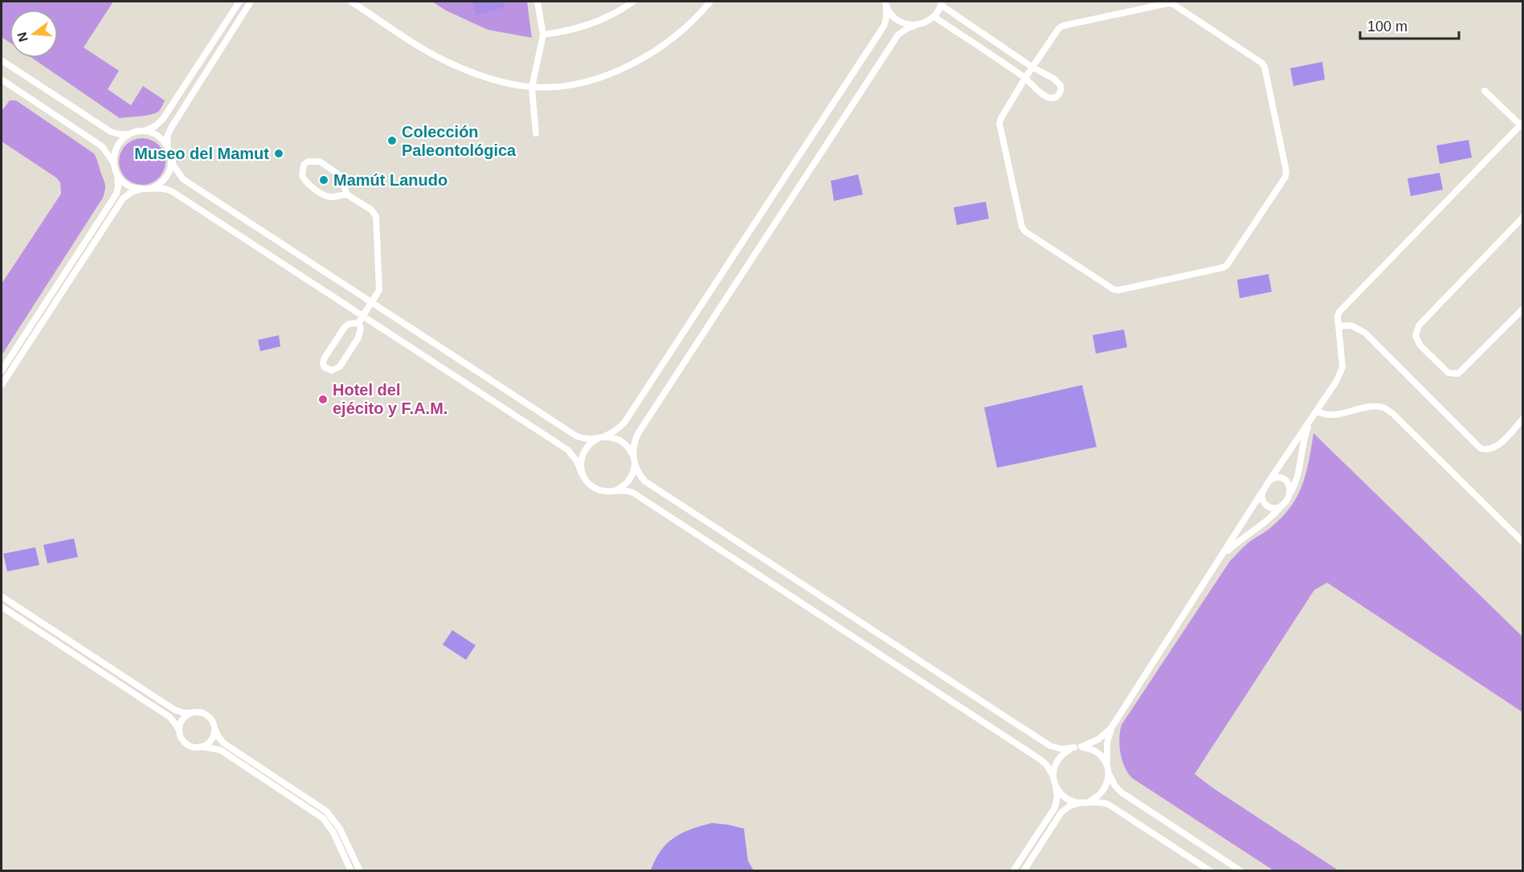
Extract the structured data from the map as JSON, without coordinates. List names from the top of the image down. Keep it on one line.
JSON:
{"places":["Colección Paleontológica","Museo del Mamut","Mamút Lanudo","Hotel del ejécito y F.A.M."],"scale_bar":"100 m","north":"left"}
